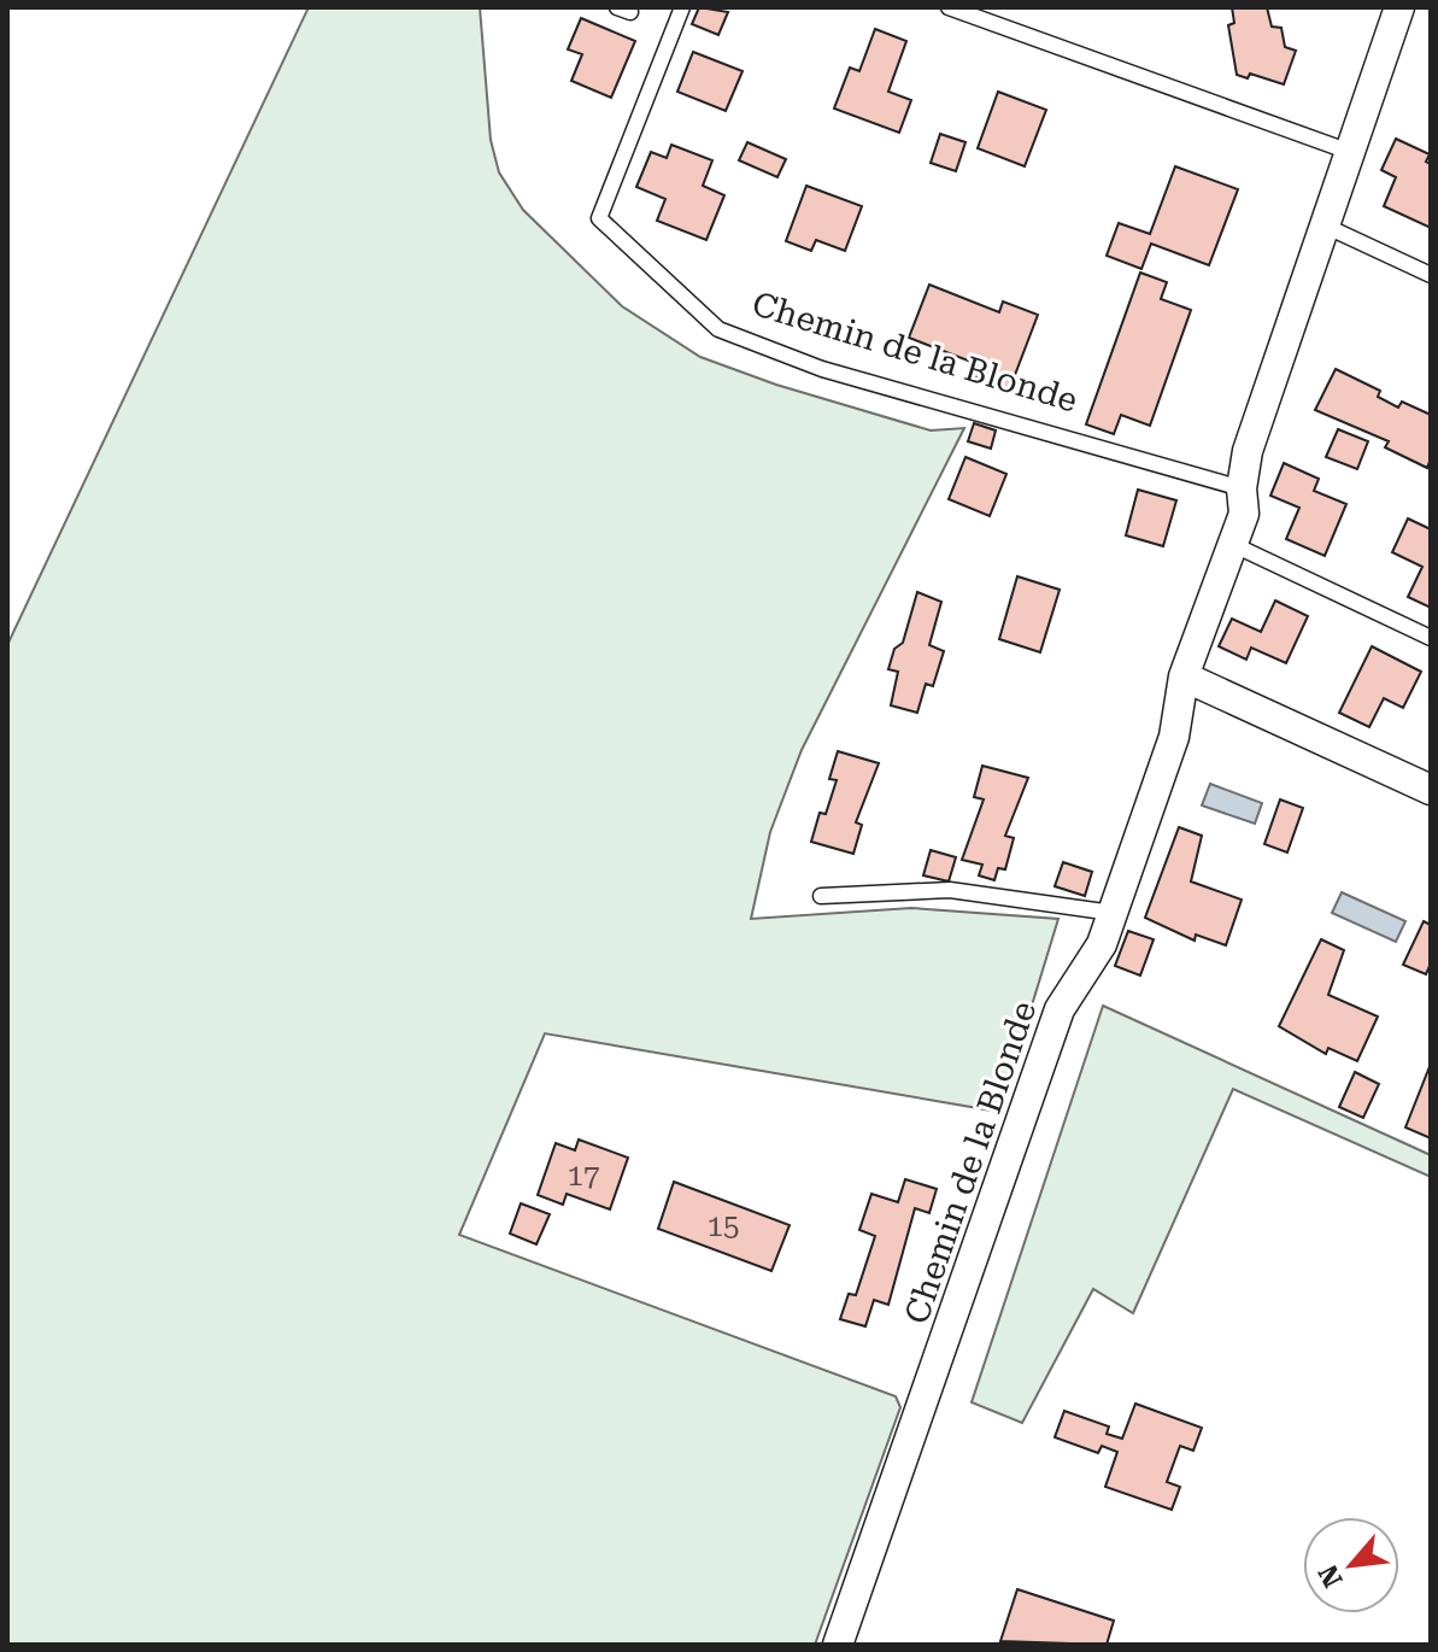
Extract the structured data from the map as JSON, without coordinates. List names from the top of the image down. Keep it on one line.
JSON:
{"streets":{"street":["Chemin de la Blonde"]},"house_numbers":["17","15"],"north":"bottom left"}
